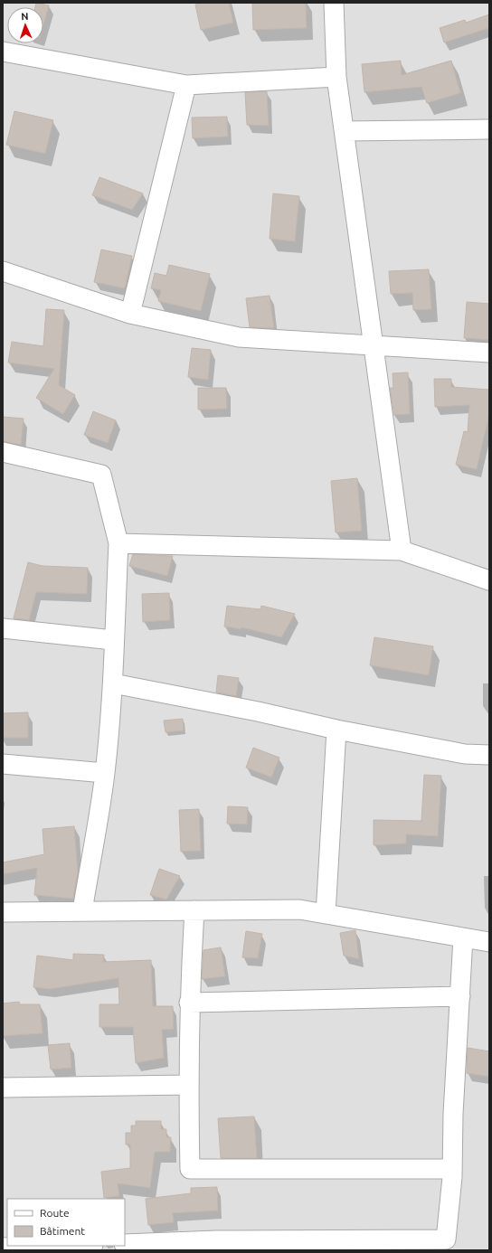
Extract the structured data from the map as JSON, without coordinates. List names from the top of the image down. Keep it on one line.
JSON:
{"legend":["Route","Bâtiment"],"north":"top"}
